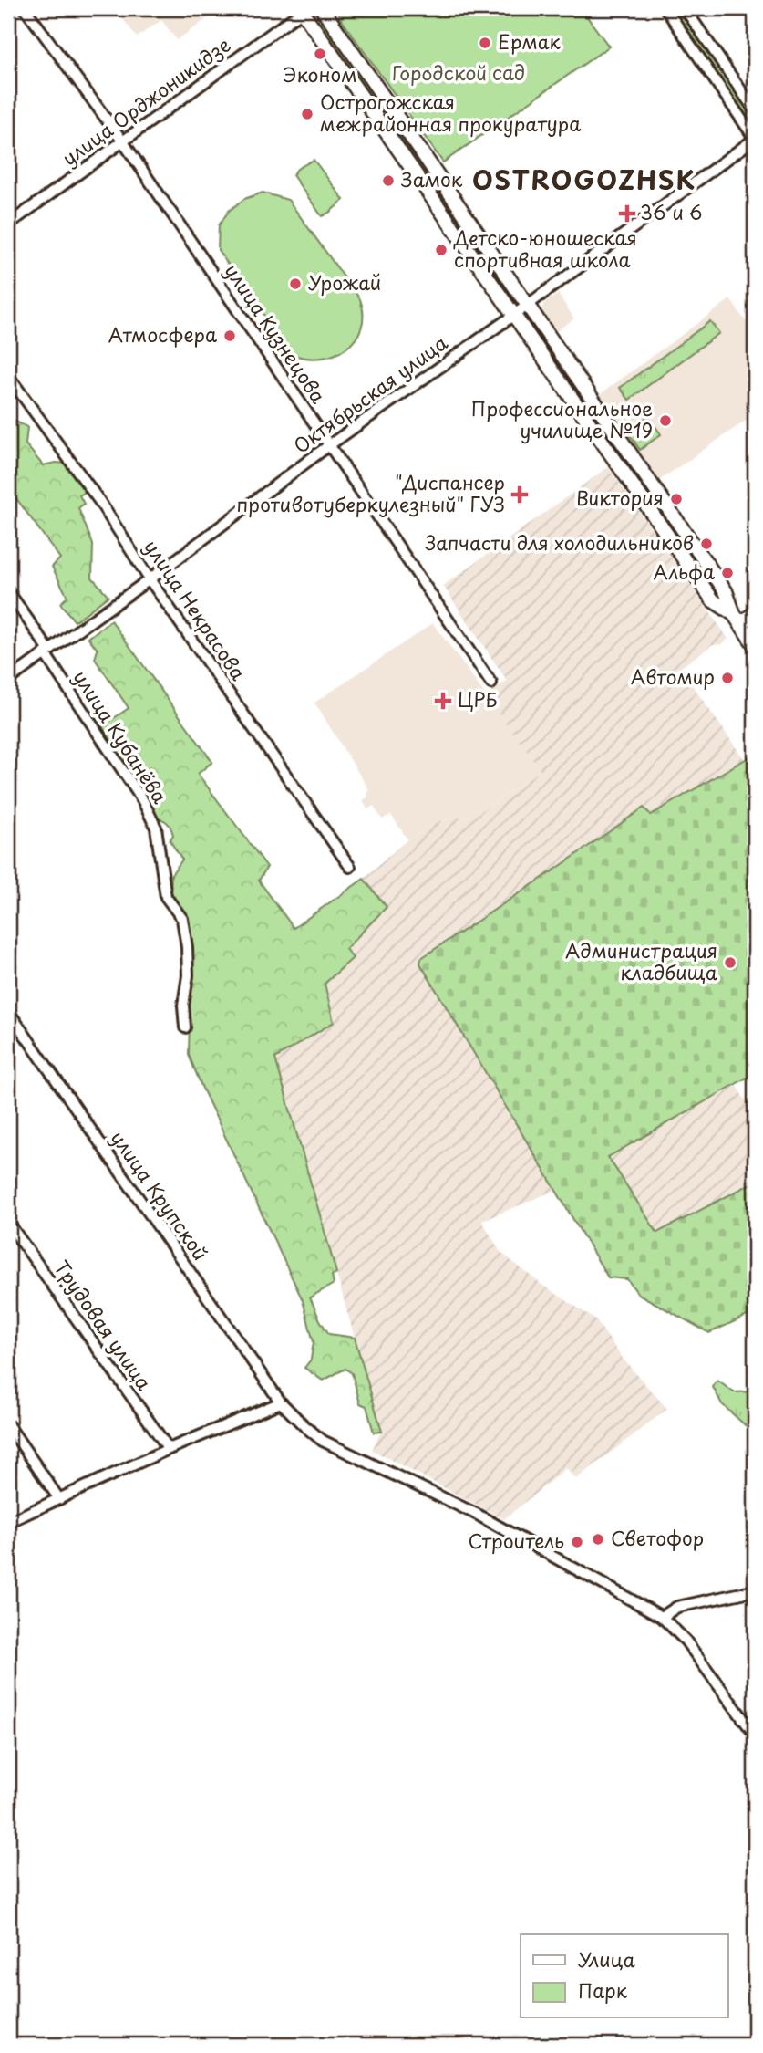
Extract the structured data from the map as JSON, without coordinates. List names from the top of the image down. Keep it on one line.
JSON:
{"streets":{"street":["улица Орджоникидзе","улица Кузнецова","Октябрьская улица","улица Некрасова","улица Кубанёва","улица Крупской","Трудовая улица"]},"crossings":[["улица Орджоникидзе","улица Кузнецова"],["улица Кузнецова","Октябрьская улица"],["Октябрьская улица","улица Некрасова"],["Октябрьская улица","улица Кубанёва"]],"districts":["OSTROGOZHSK"],"parks":["Городской сад"],"places":{"other":["Ермак","Эконом","Острогожская межрайонная прокуратура","Замок","Детско-юношеская спортивная школа","Урожай","Атмосфера","Профессиональное училище №19","Виктория","Запчасти для холодильников","Альфа","Автомир","Администрация кладбища","Светофор","Строитель"],"health":["36 и 6","\"Диспансер противотуберкулезный\" ГУЗ","ЦРБ"]},"legend":["Улица","Парк"]}
